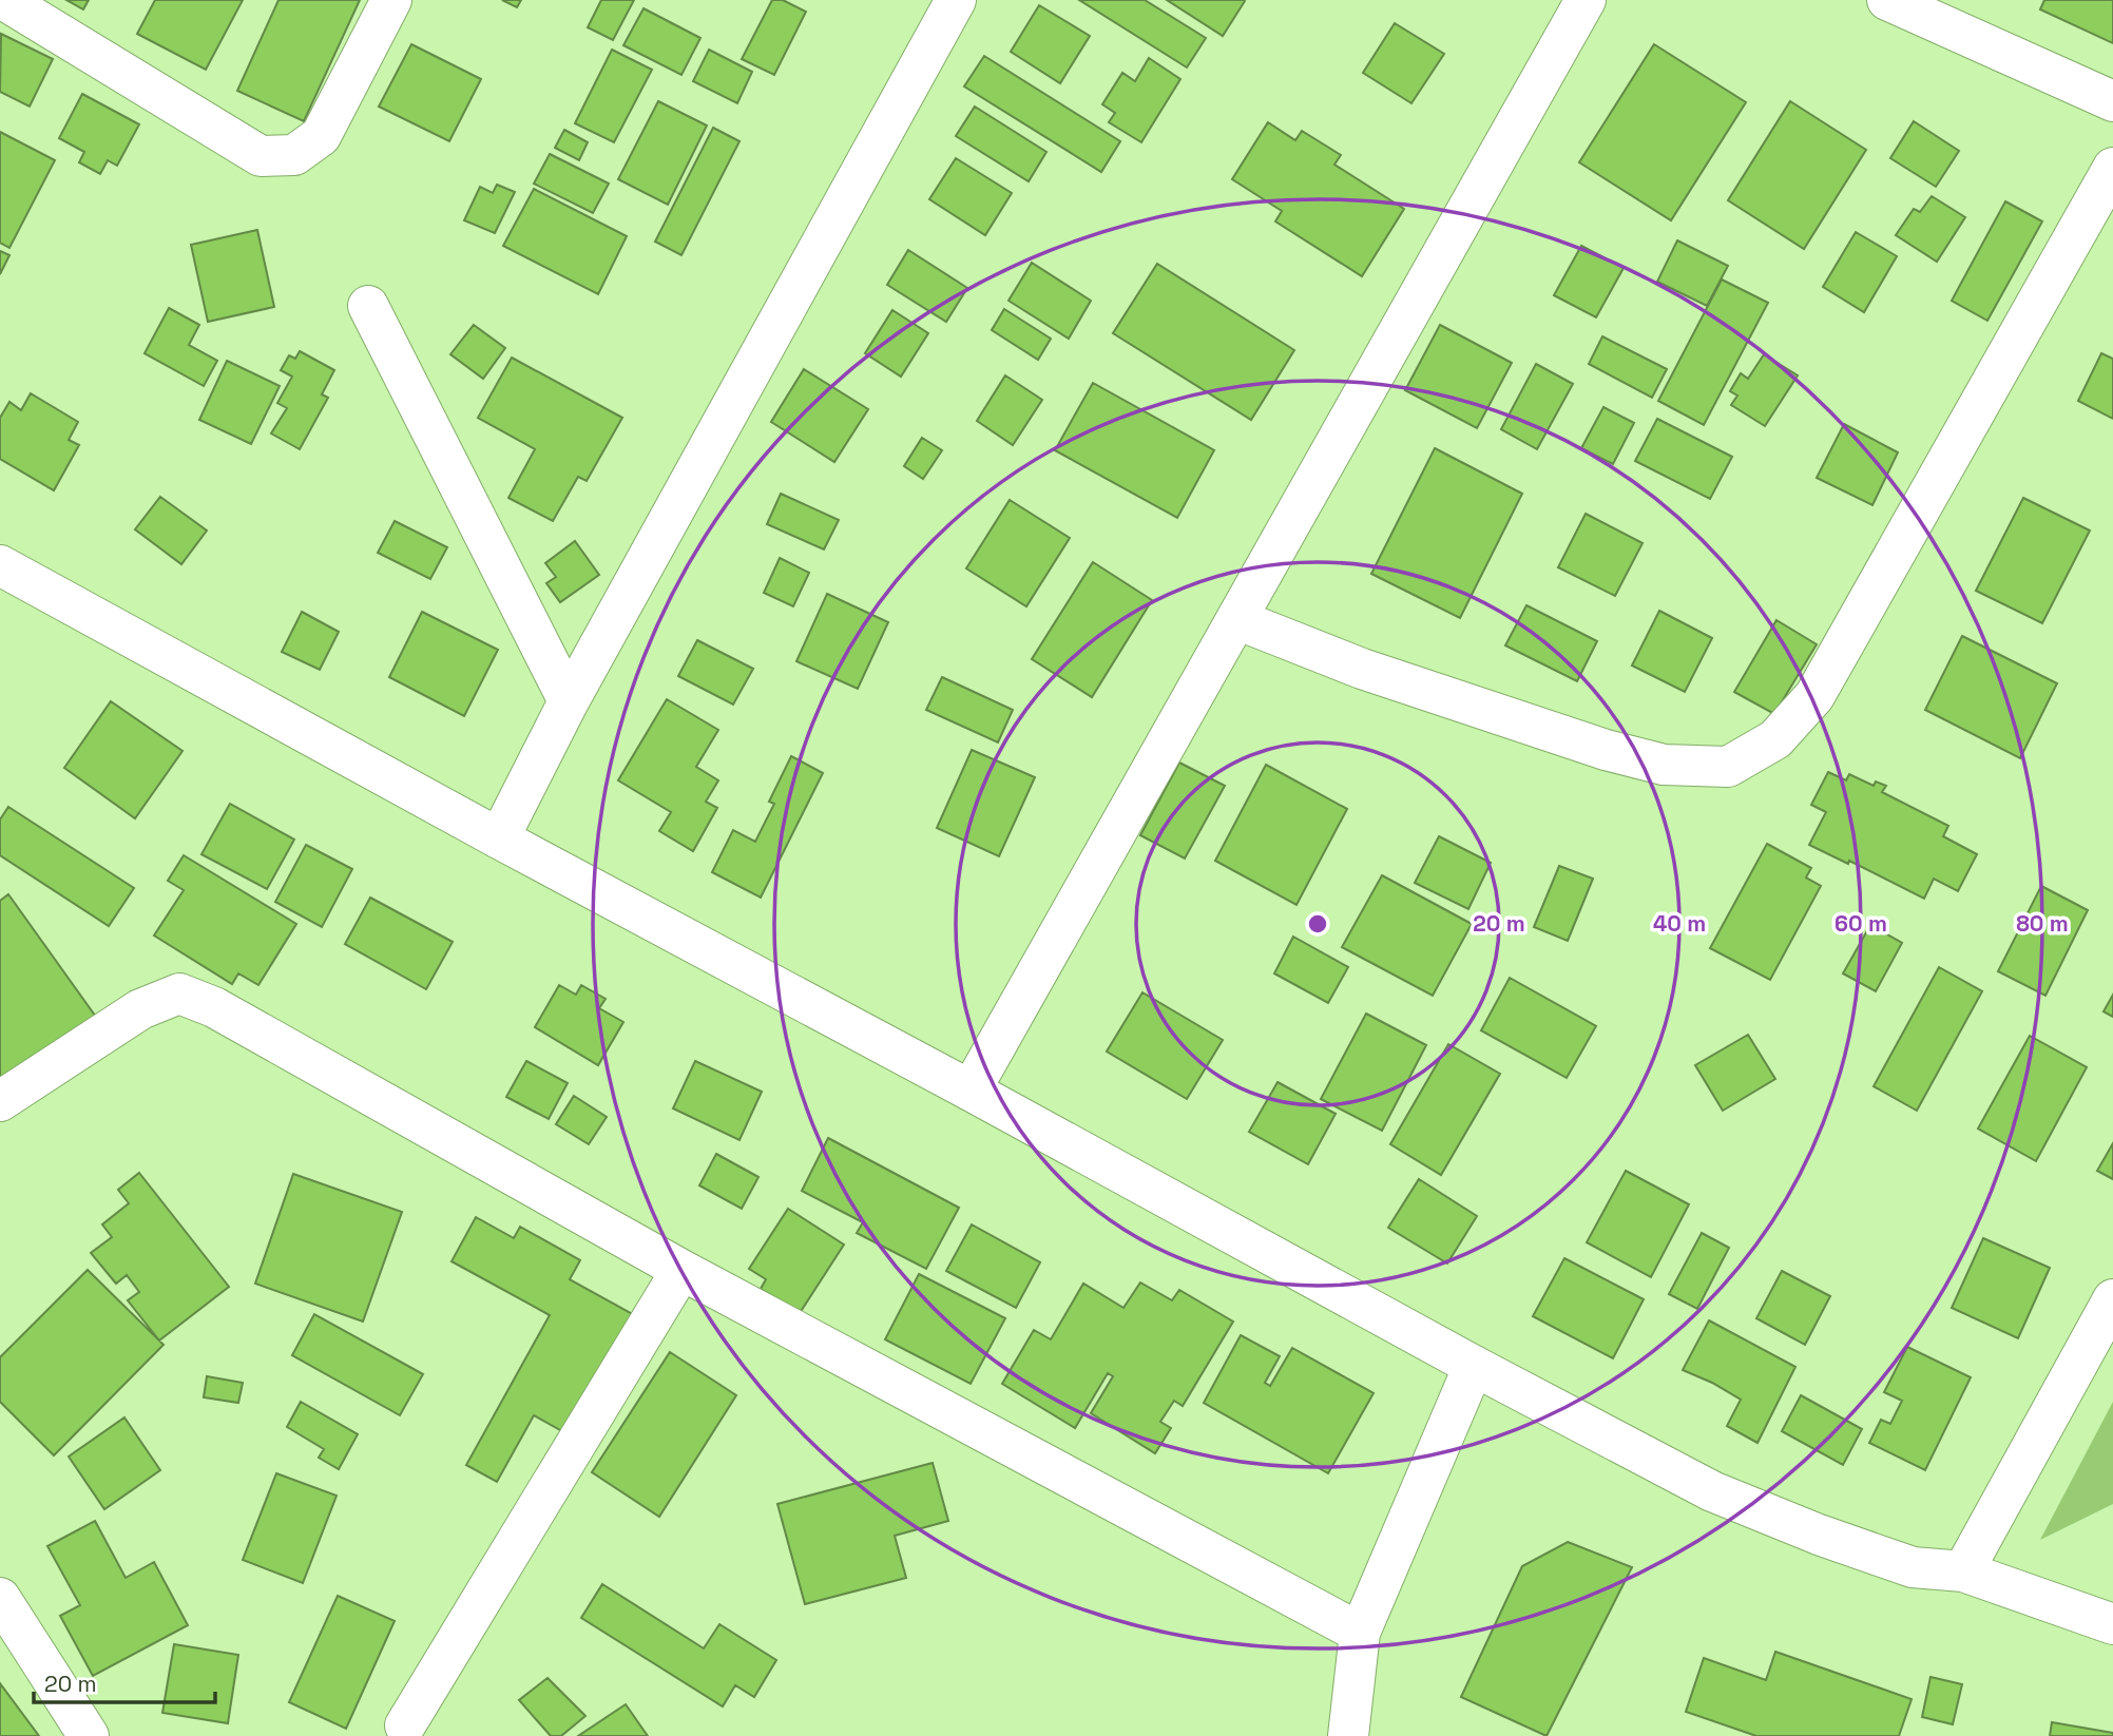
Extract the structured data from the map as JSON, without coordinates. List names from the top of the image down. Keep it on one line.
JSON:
{"scale_bar":"20 m","rings":["20 m","40 m","60 m","80 m"]}
